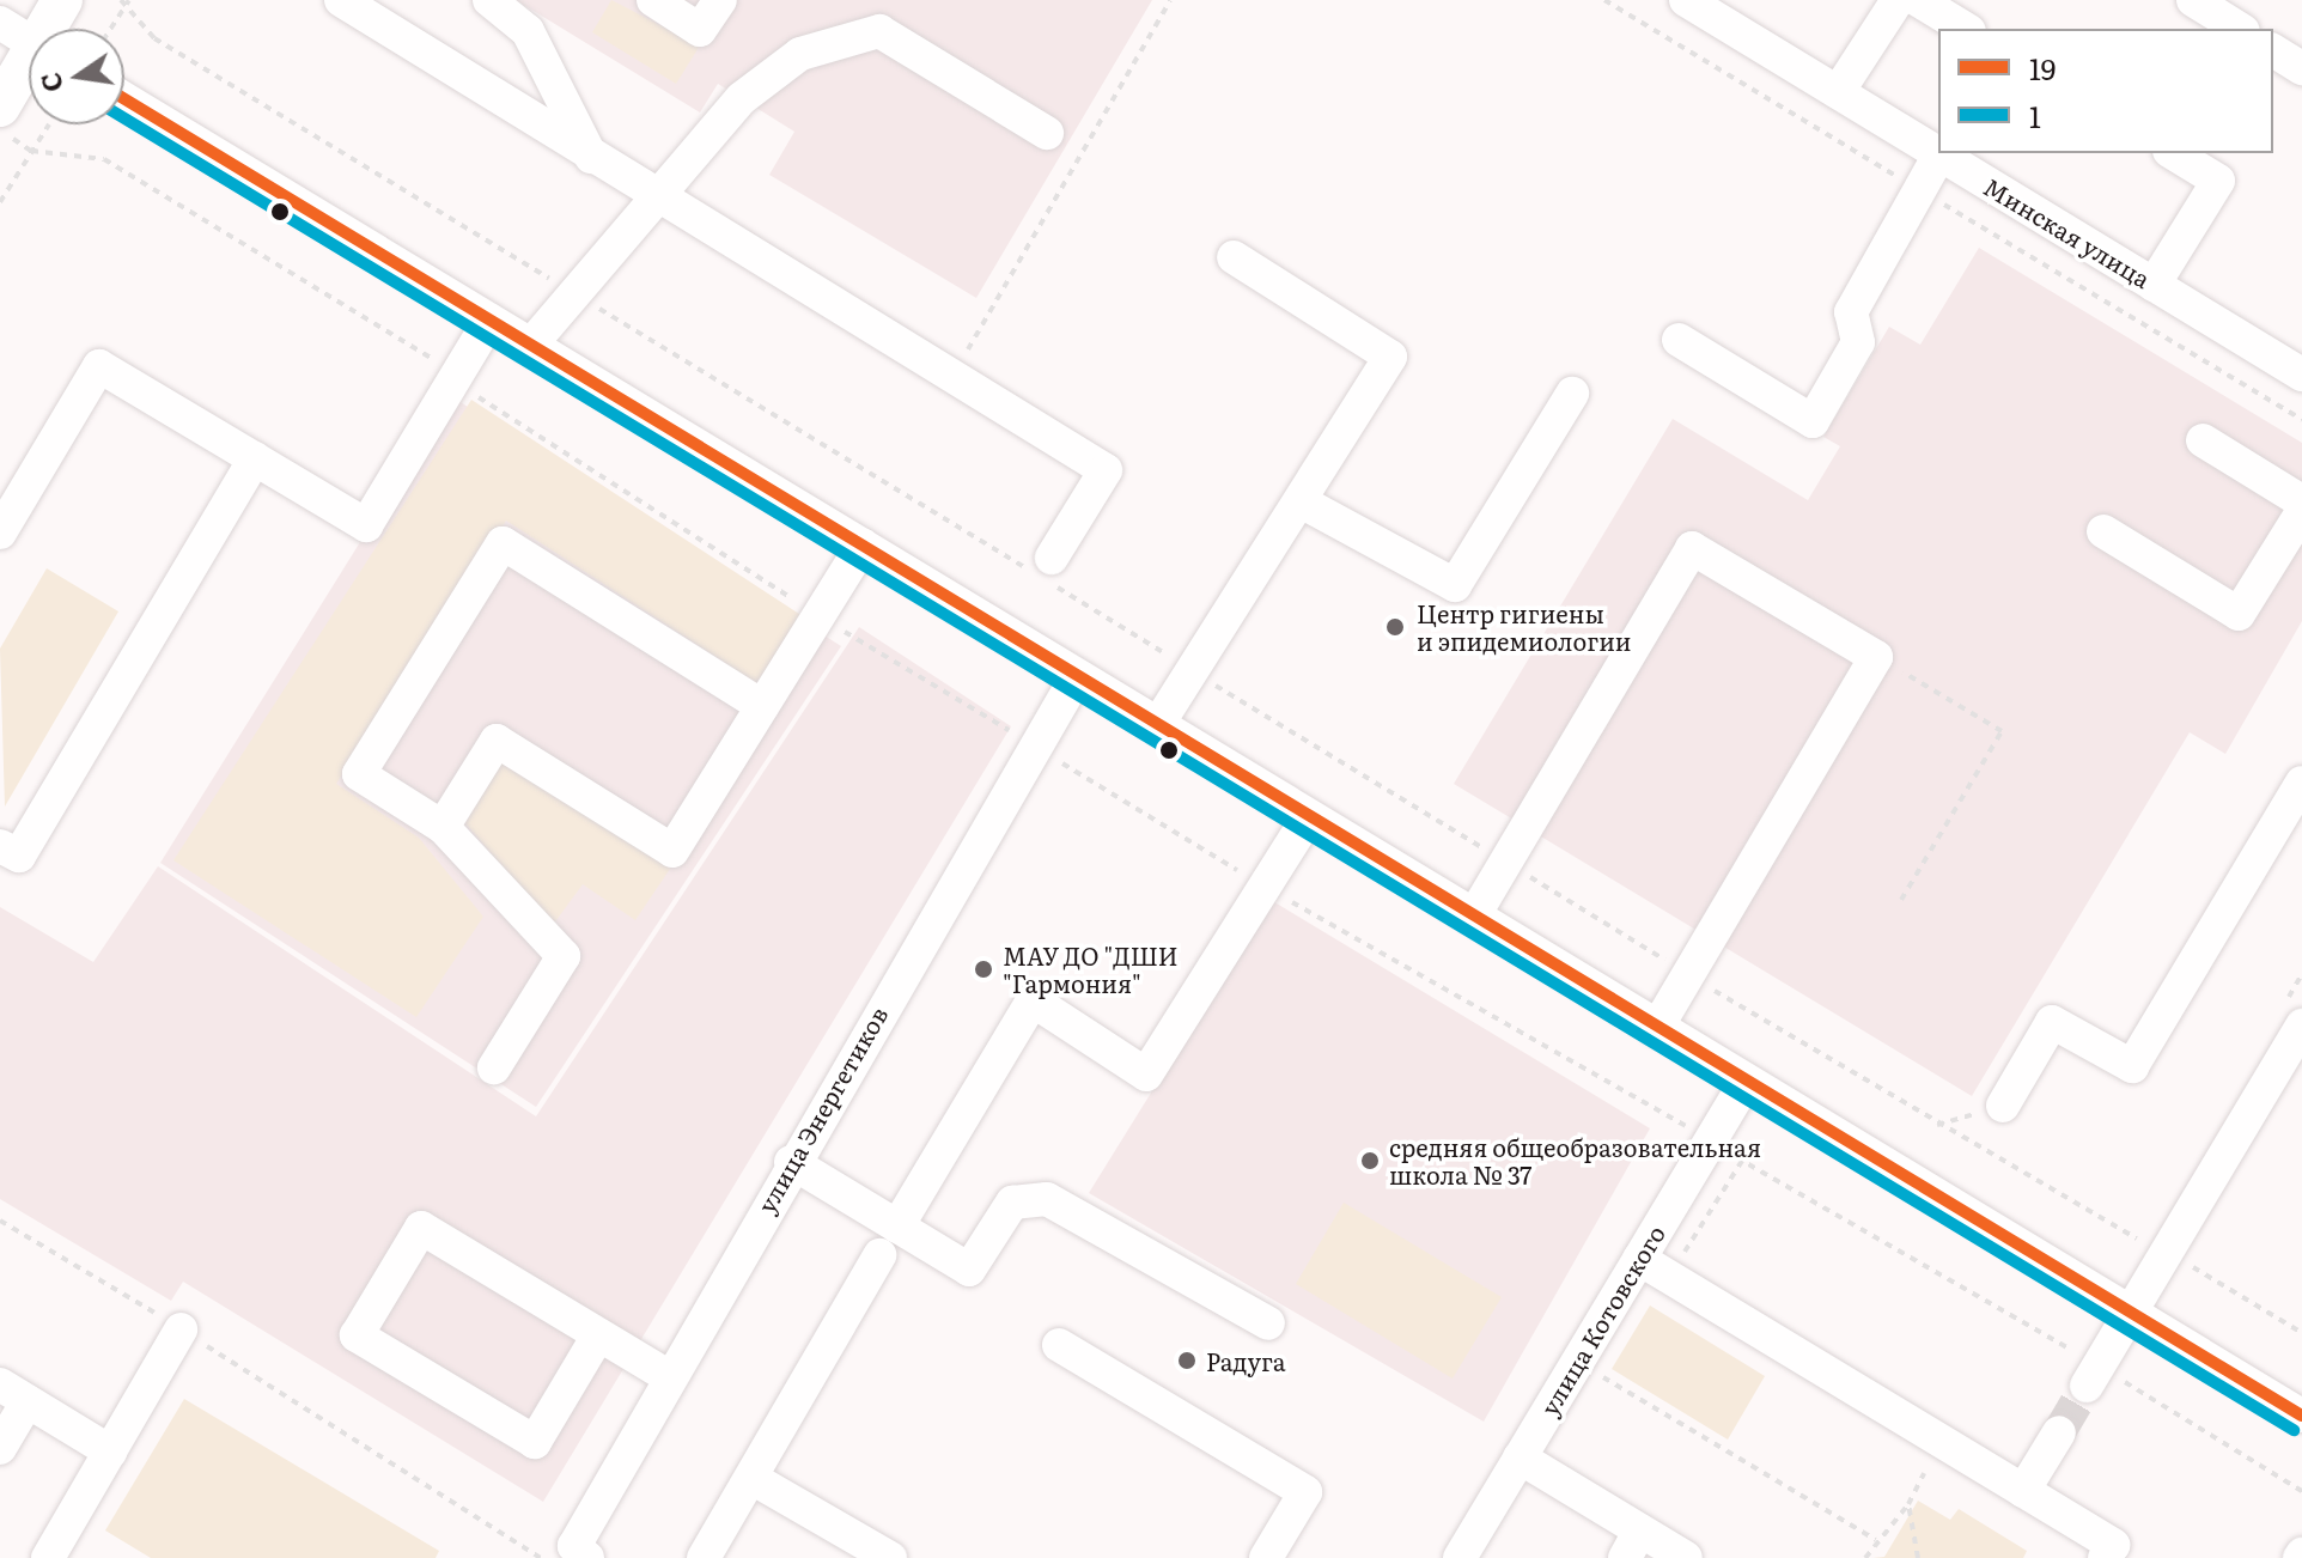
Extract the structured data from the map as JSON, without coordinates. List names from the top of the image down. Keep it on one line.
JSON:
{"streets":{"street":["Минская улица","улица Энергетиков","улица Котовского"]},"places":["Центр гигиены и эпидемиологии","МАУ ДО \"ДШИ \"Гармония\"","средняя общеобразовательная школа № 37","Радуга"],"lines":["transit line 19","transit line 1"],"legend":["19","1"],"north":"left"}
